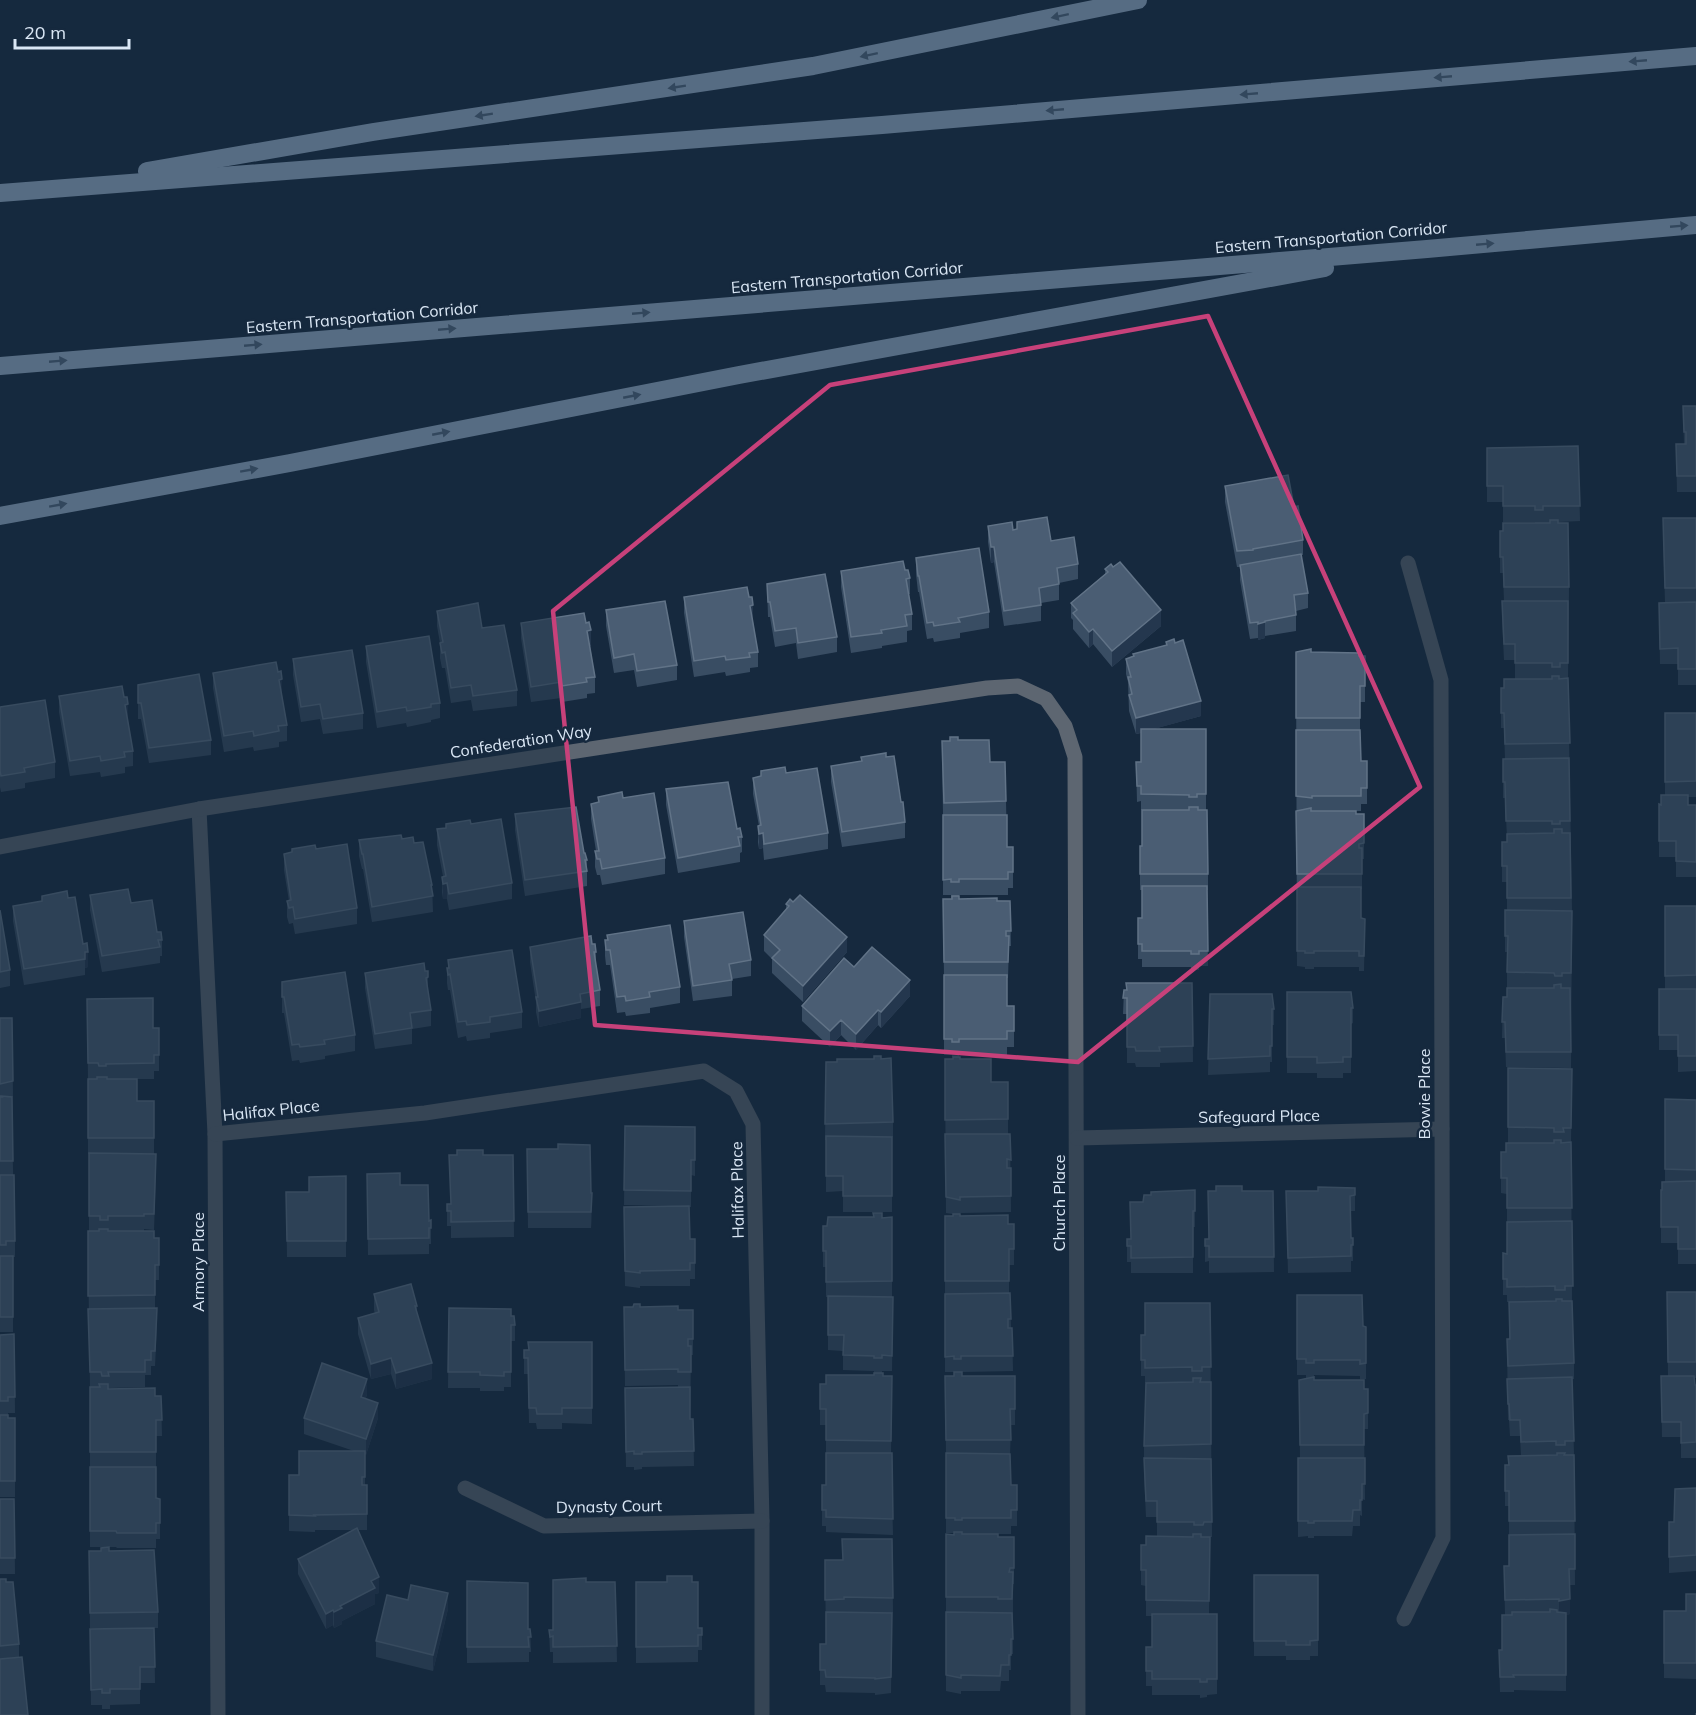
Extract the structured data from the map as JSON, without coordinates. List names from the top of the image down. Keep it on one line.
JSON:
{"streets":{"highway":["Eastern Transportation Corridor"],"street":["Confederation Way","Bowie Place","Halifax Place","Safeguard Place","Church Place","Armory Place","Dynasty Court"]},"crossings":[["Confederation Way","Church Place"],["Confederation Way","Armory Place"],["Bowie Place","Safeguard Place"],["Halifax Place","Armory Place"],["Halifax Place","Dynasty Court"],["Safeguard Place","Church Place"]],"scale_bar":"20 m"}
